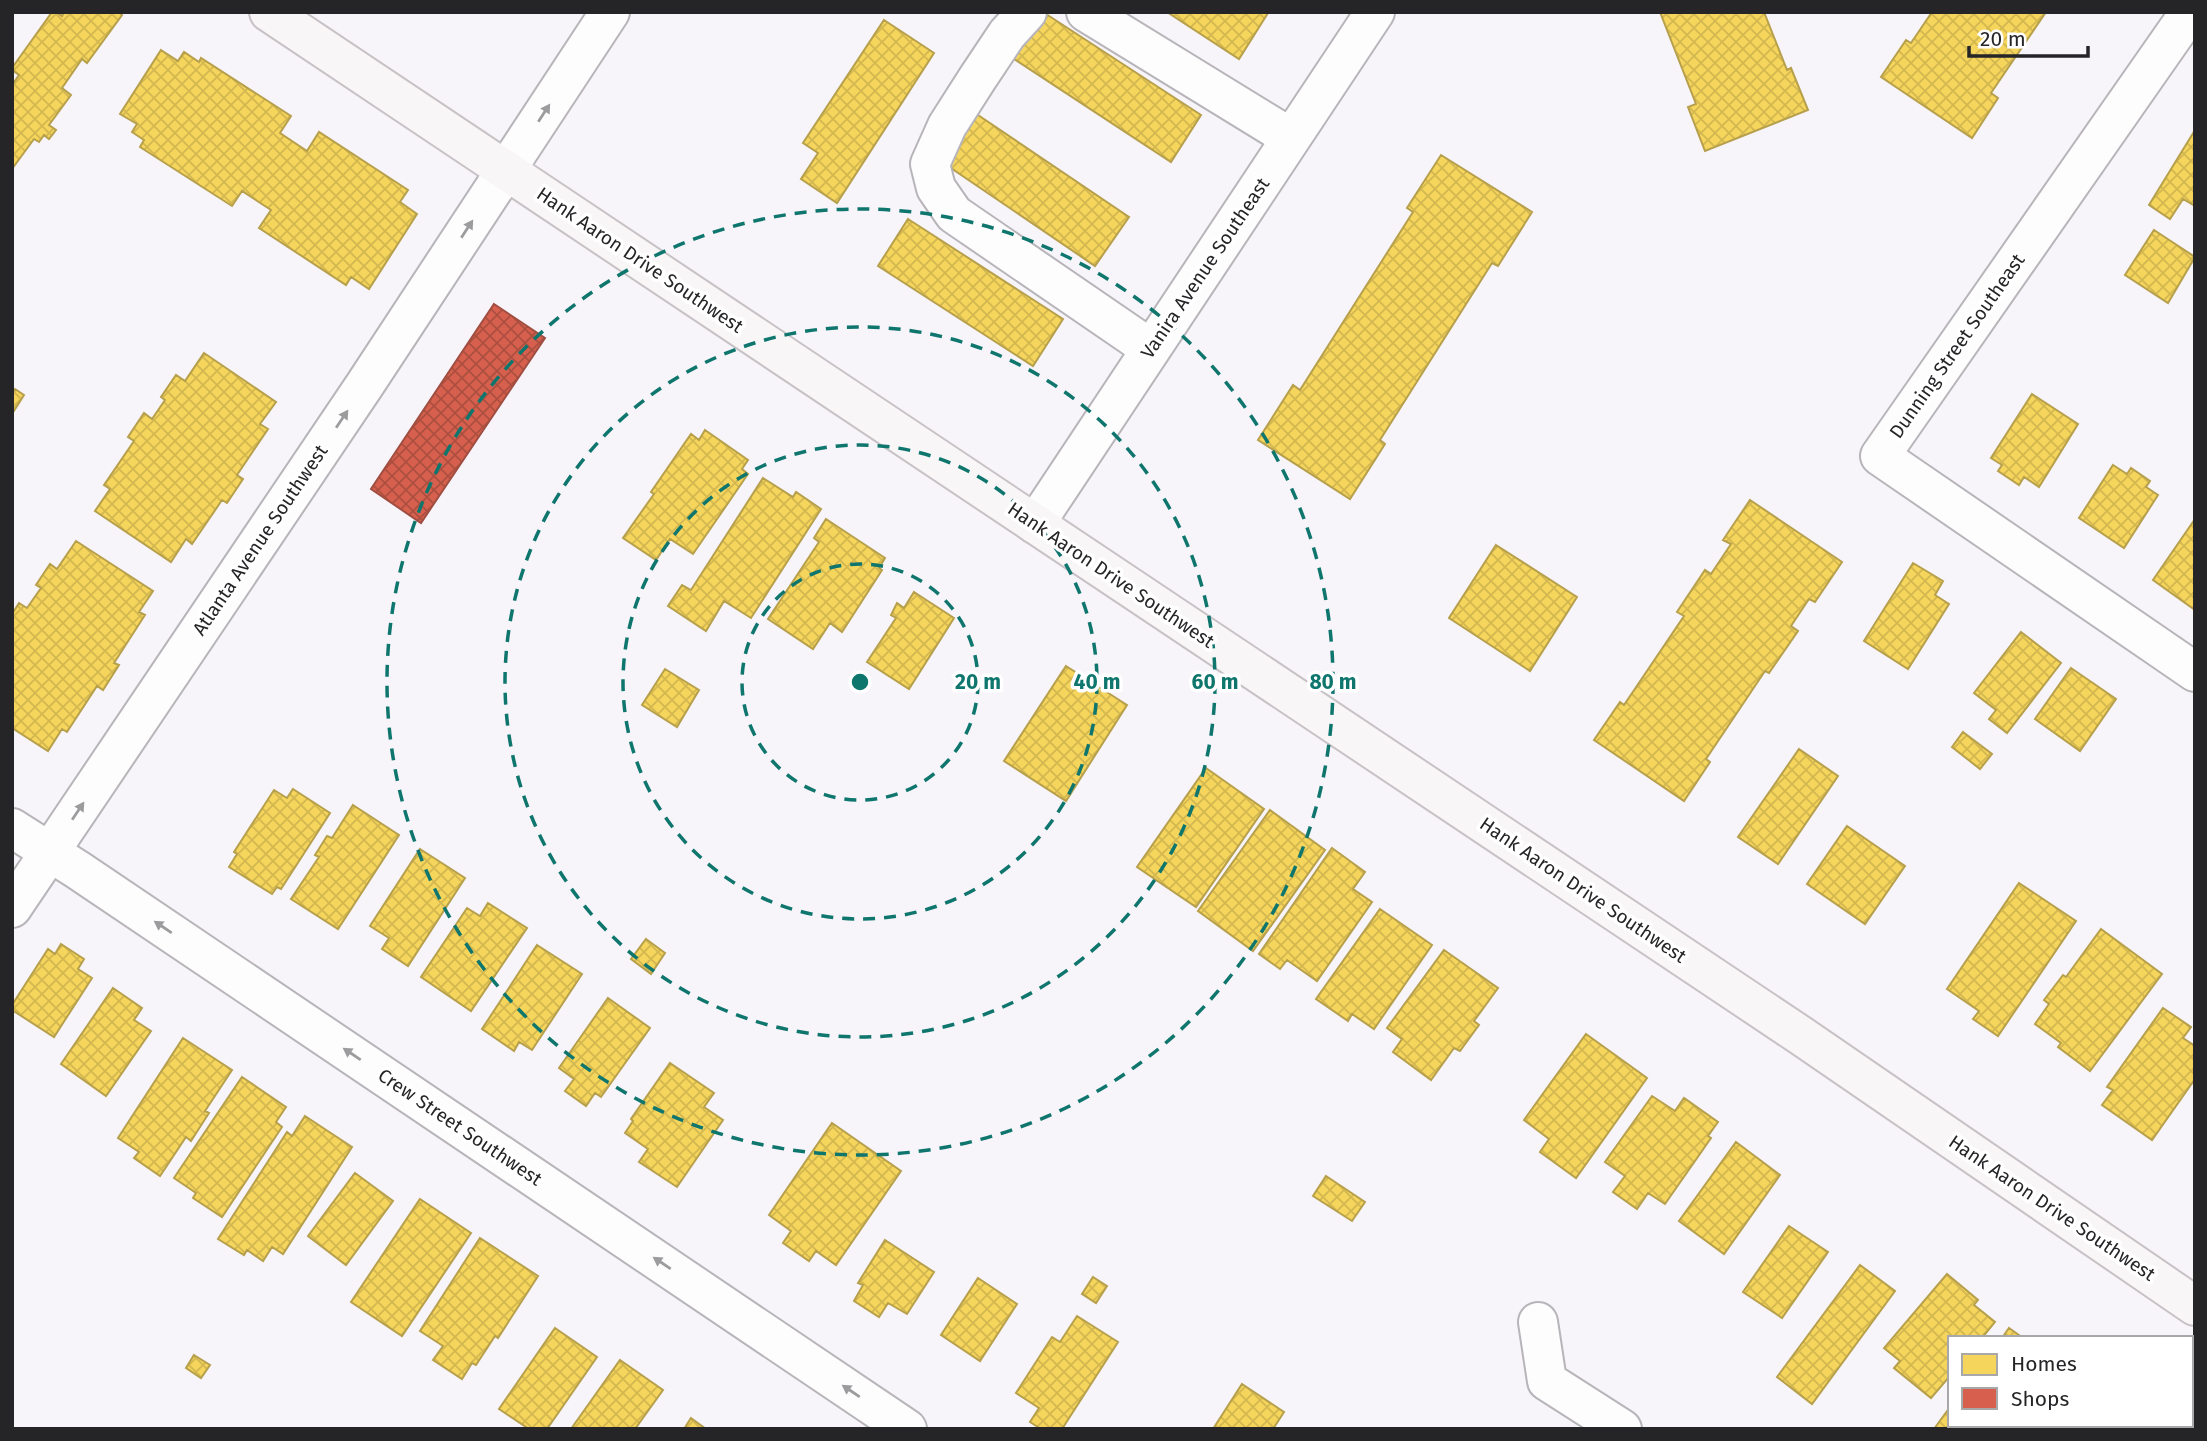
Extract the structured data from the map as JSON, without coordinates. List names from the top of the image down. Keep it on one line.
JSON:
{"streets":{"main road":["Hank Aaron Drive Southwest"],"street":["Vanira Avenue Southeast","Dunning Street Southeast","Atlanta Avenue Southwest","Crew Street Southwest"]},"crossings":[["Hank Aaron Drive Southwest","Vanira Avenue Southeast"],["Hank Aaron Drive Southwest","Atlanta Avenue Southwest"],["Atlanta Avenue Southwest","Crew Street Southwest"]],"one_way":["Atlanta Avenue Southwest","Crew Street Southwest"],"legend":["Homes","Shops"],"scale_bar":"20 m","rings":["20 m","40 m","60 m","80 m"]}
